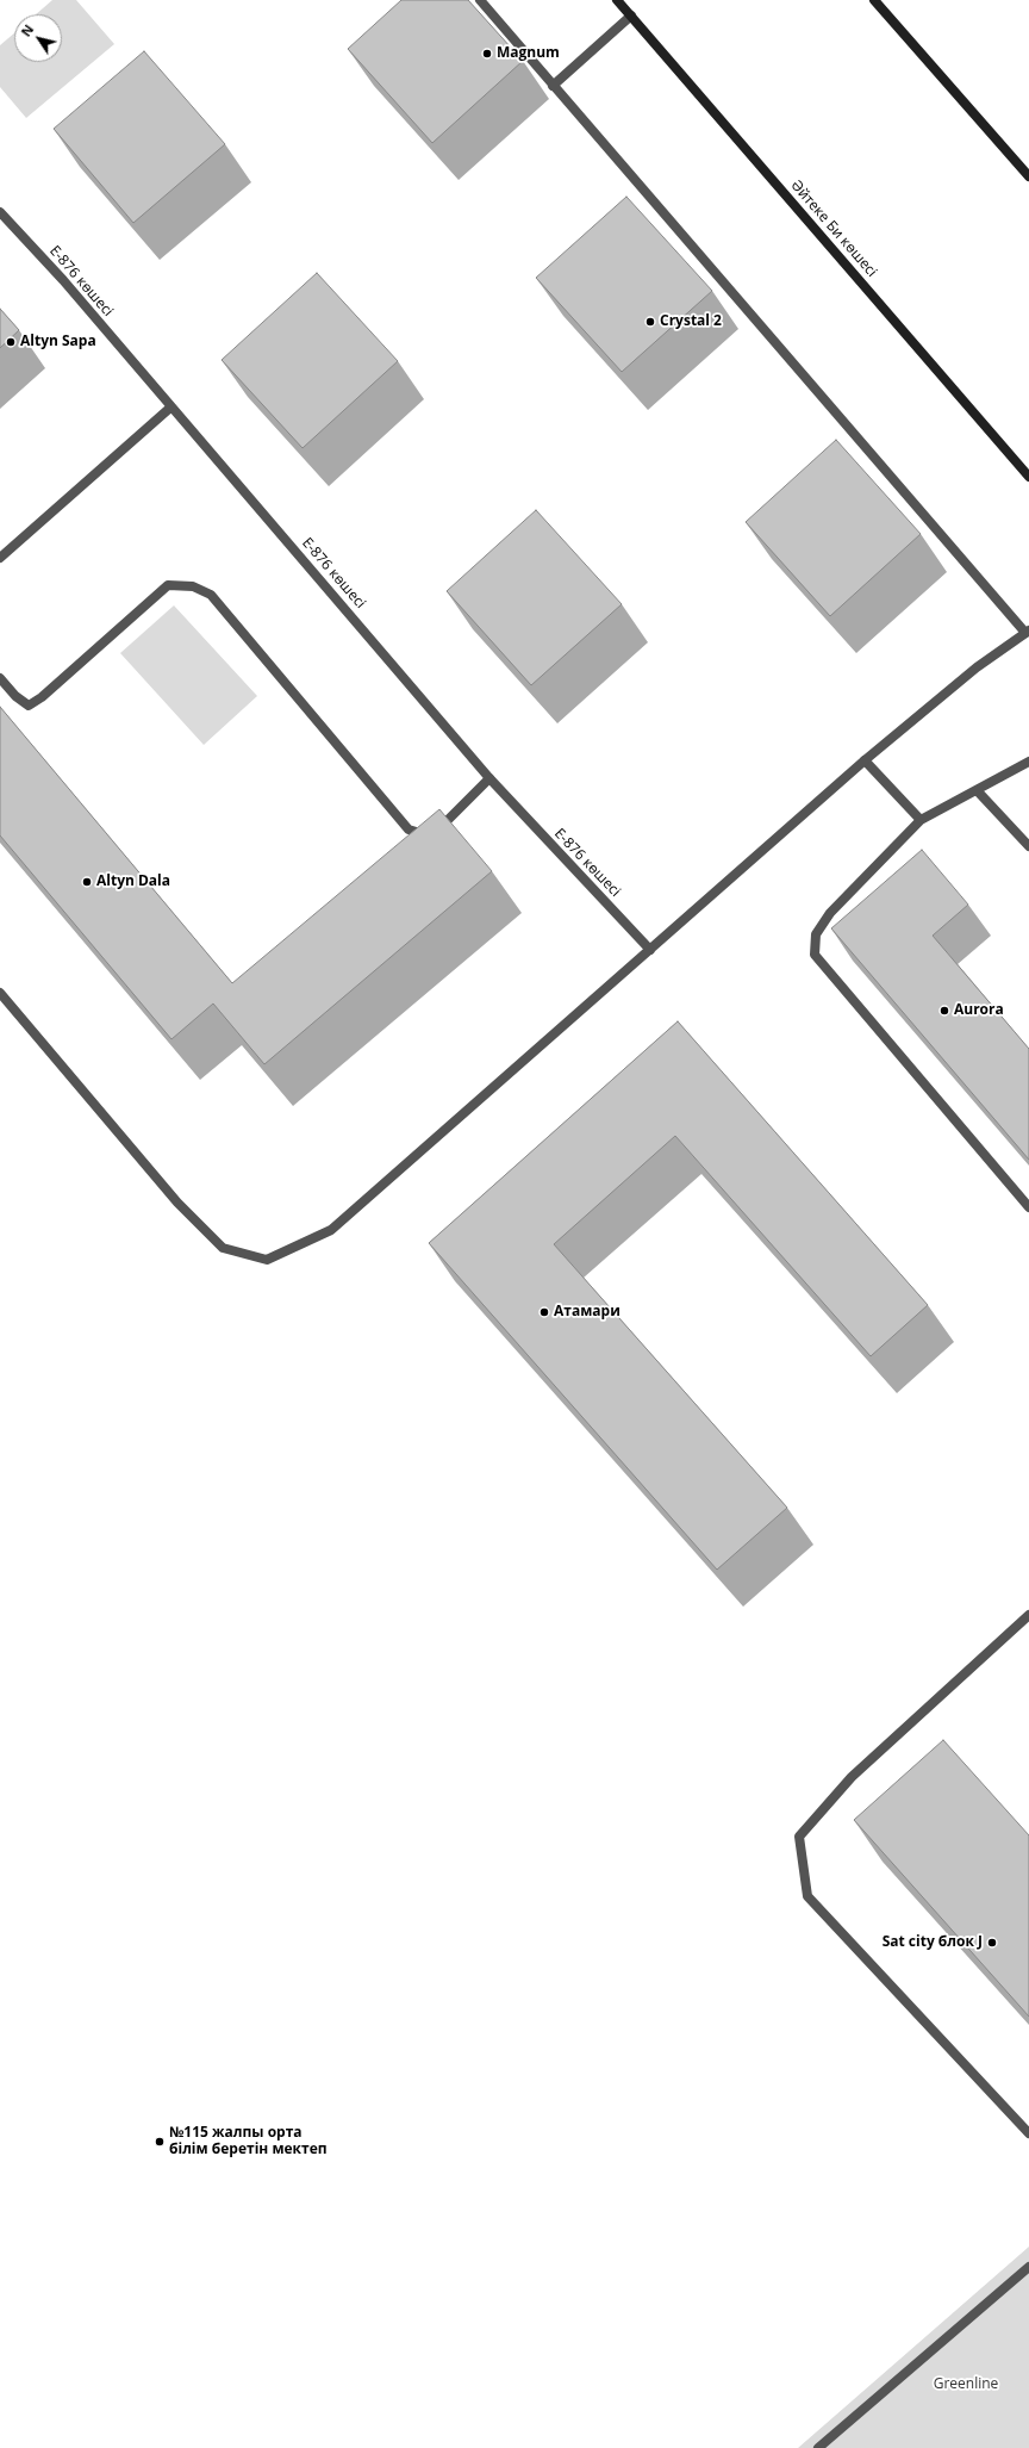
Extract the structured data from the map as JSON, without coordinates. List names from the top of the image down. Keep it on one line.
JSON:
{"streets":{"street":["Әйтеке Би көшесі","Е-876 көшесі"]},"parks":["Greenline"],"places":["Magnum","Crystal 2","Altyn Sapa","Altyn Dala","Aurora","Атамари","Sat city блок J","№115 жалпы орта білім беретін мектеп"],"north":"top left"}
